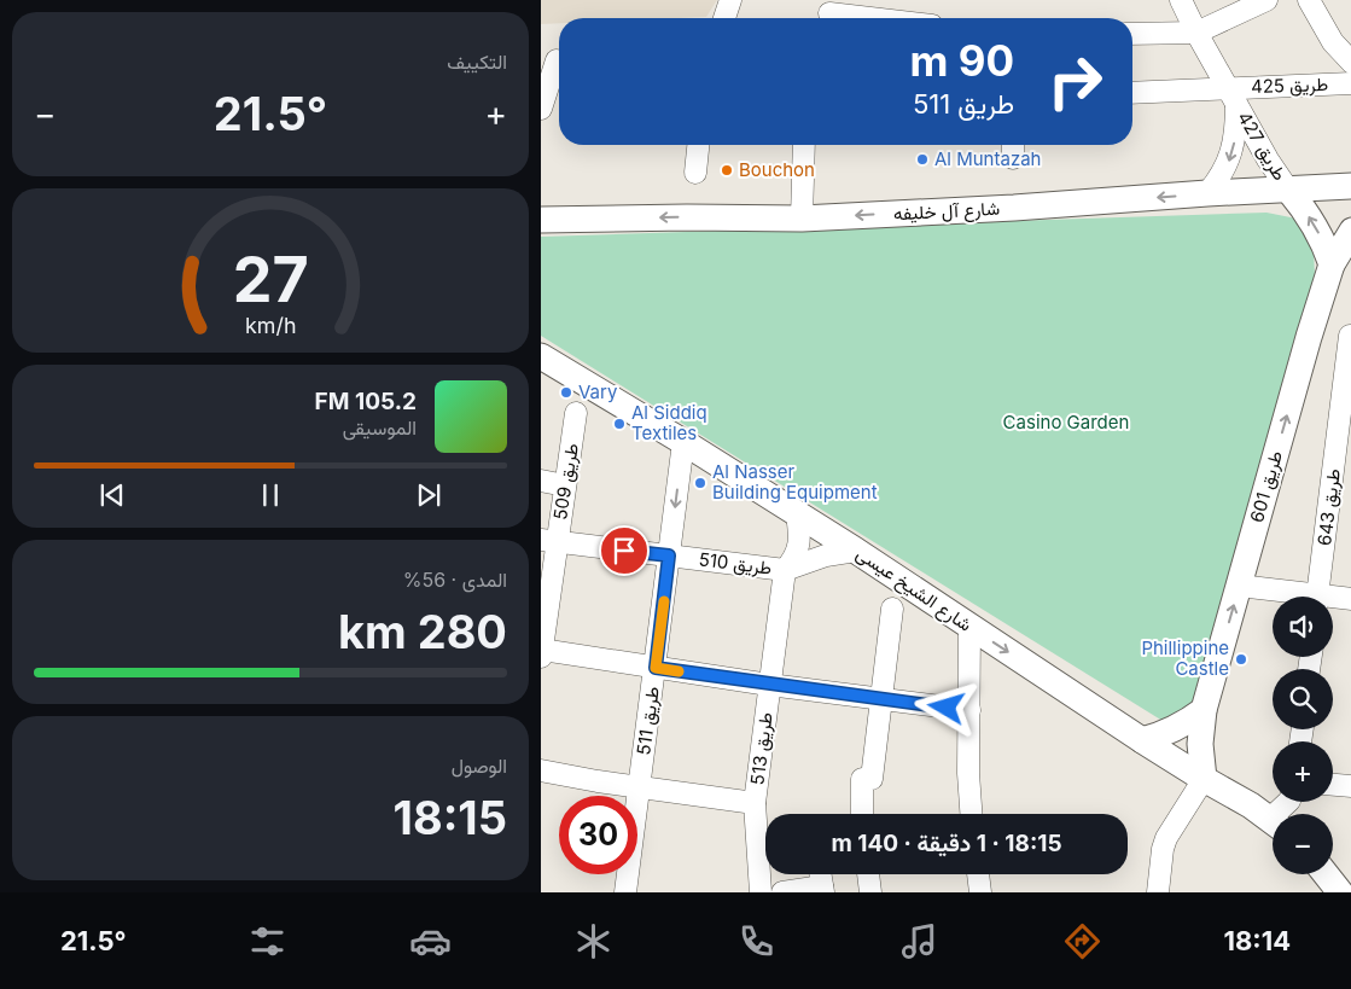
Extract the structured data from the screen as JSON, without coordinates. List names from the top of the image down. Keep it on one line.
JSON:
{"streets":{"street":["طريق 425","طريق 427","شارع آل خليفه","طريق 509","طريق 601","طريق 643","طريق 510","شارع الشيخ عيسى","طريق 511","طريق 513"]},"crossings":[["طريق 425","طريق 427"],["طريق 427","شارع آل خليفه"],["طريق 509","طريق 510"],["طريق 601","شارع الشيخ عيسى"],["طريق 510","طريق 511"],["طريق 510","طريق 513"],["شارع الشيخ عيسى","طريق 511"],["شارع الشيخ عيسى","طريق 513"]],"one_way":["شارع آل خليفه","طريق 601"],"parks":["Casino Garden"],"places":["Al Muntazah","Bouchon","Vary","Al Siddiq Textiles","Al Nasser Building Equipment","Phillippine Castle"],"page":{"tile":["التكييف",["المدى · 56%","280 km"],["الوصول","18:15"]],"turn":["90 m","طريق 511"],"heat":["−","21.5°","+"],"song":["105.2 FM","الموسيقى"],"map_buttons":["+","−"],"limit":"30","trip":"18:15 · 1 دقيقة · 140 m","tabs":["18:14","21.5°"],"gauge":["27","km/h"]}}
